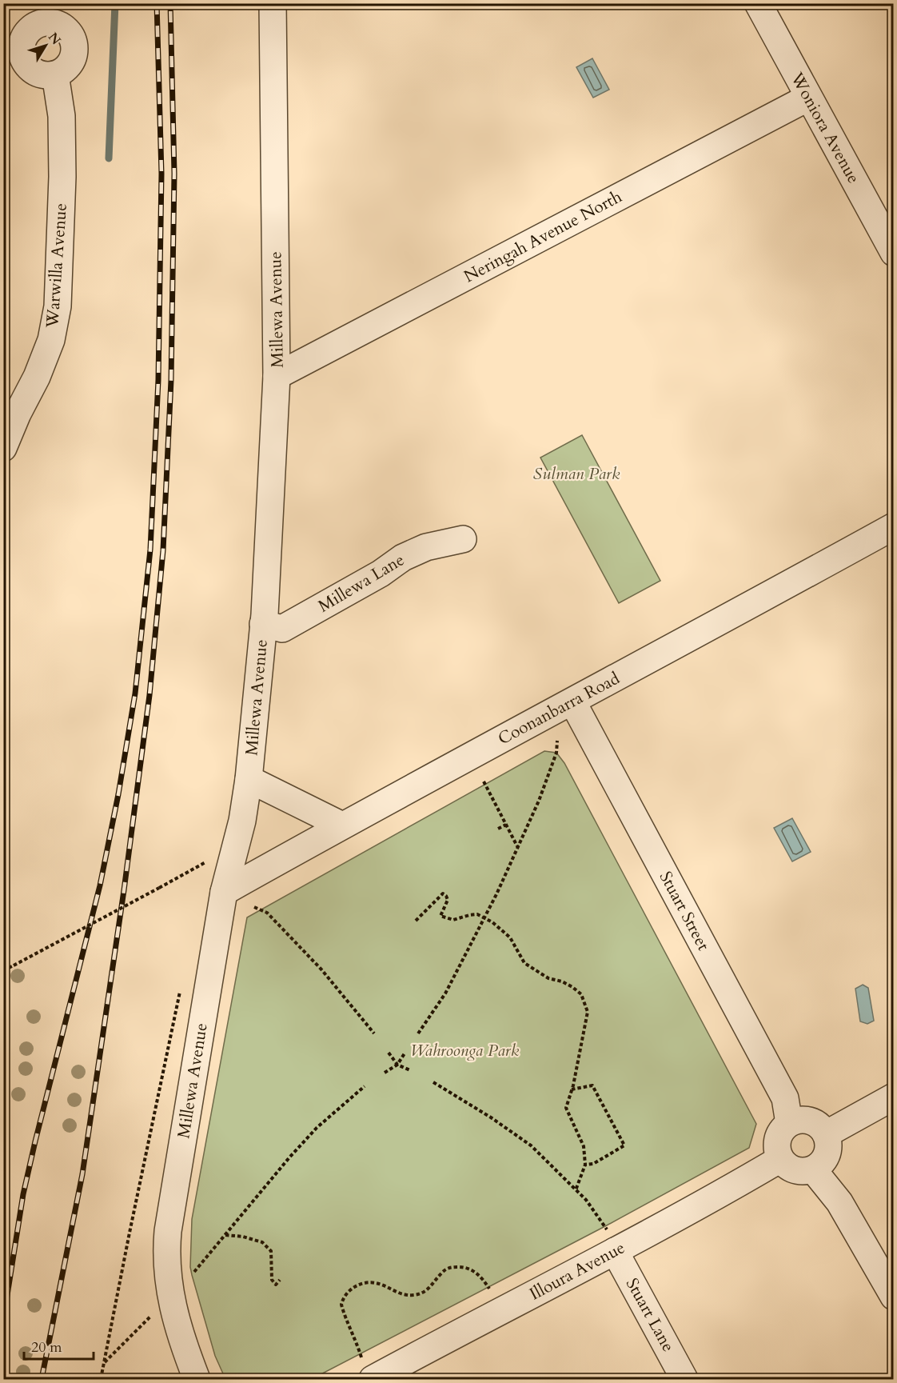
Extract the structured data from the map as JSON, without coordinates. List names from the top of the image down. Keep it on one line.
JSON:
{"streets":{"street":["Woniora Avenue","Neringah Avenue North","Warwilla Avenue","Millewa Avenue","Millewa Lane","Coonanbarra Road","Stuart Street","Illoura Avenue","Stuart Lane"]},"crossings":[["Woniora Avenue","Neringah Avenue North"],["Neringah Avenue North","Millewa Avenue"],["Millewa Avenue","Millewa Lane"],["Millewa Avenue","Coonanbarra Road"],["Coonanbarra Road","Stuart Street"],["Stuart Street","Illoura Avenue"],["Illoura Avenue","Stuart Lane"]],"parks":["Sulman Park","Wahroonga Park"],"scale_bar":"20 m","north":"top right"}
